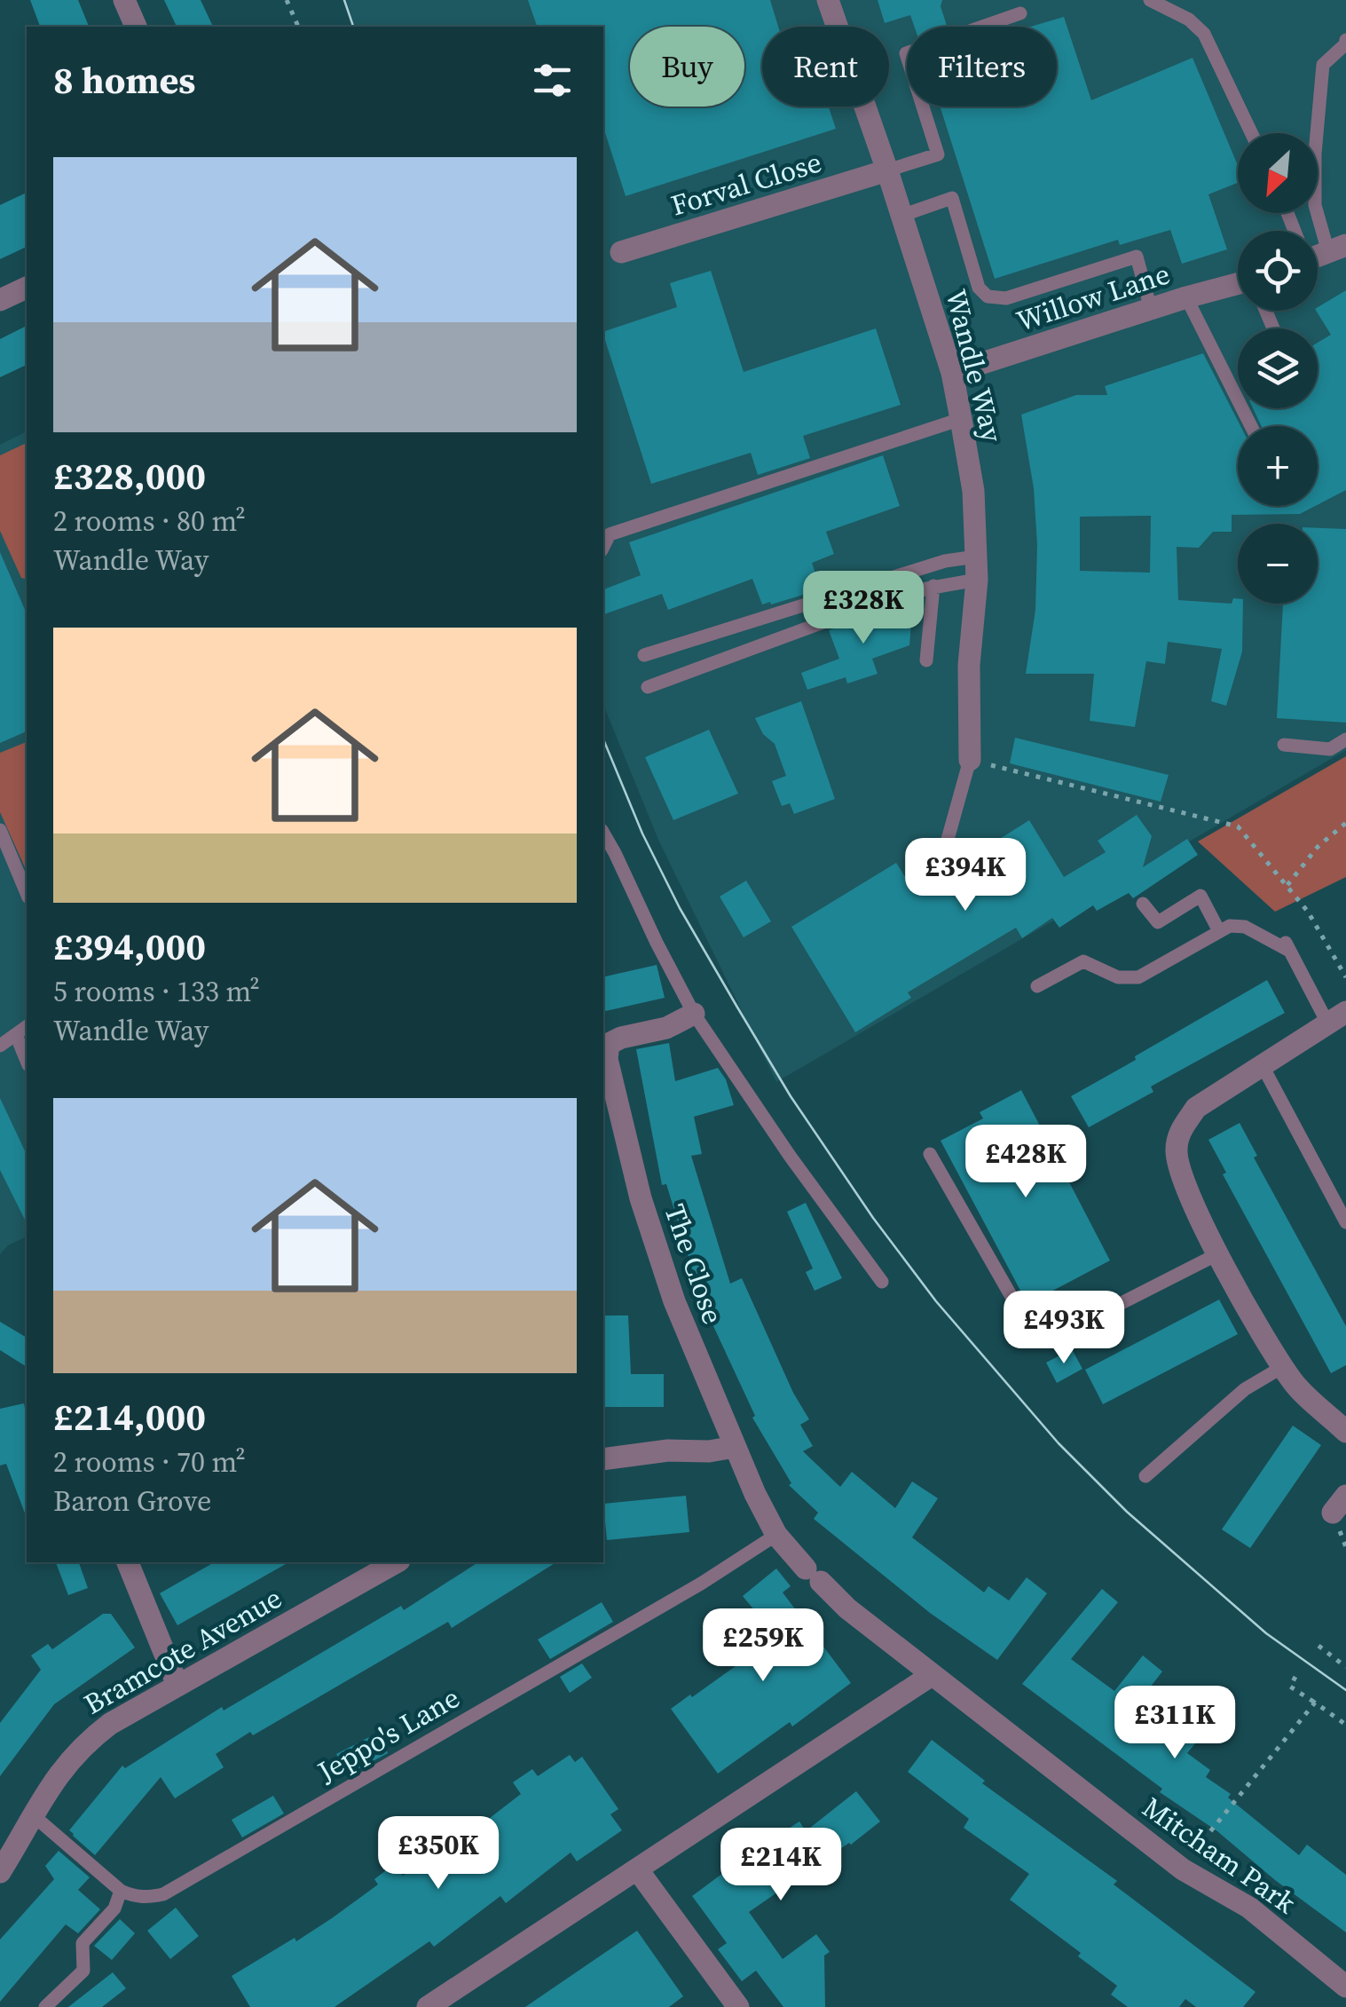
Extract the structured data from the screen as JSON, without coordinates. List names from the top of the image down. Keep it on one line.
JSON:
{"streets":{"street":["Forval Close","Willow Lane","Wandle Way","The Close","Bramcote Avenue","Mitcham Park"],"lane":["Jeppo's Lane"]},"crossings":[["Forval Close","Wandle Way"],["Willow Lane","Wandle Way"],["The Close","Jeppo's Lane"],["The Close","Mitcham Park"]],"north":"bottom left","page":{"chip":["Buy","Rent","Filters"],"heading":"8 homes","map_buttons":["+","−"],"list":[{"name":"£328,000","note":"2 rooms · 80 m² · Wandle Way"},{"name":"£394,000","note":"5 rooms · 133 m² · Wandle Way"},{"name":"£214,000","note":"2 rooms · 70 m² · Baron Grove"}],"price":["£328K","£394K","£428K","£493K","£259K","£311K","£350K","£214K"]}}
